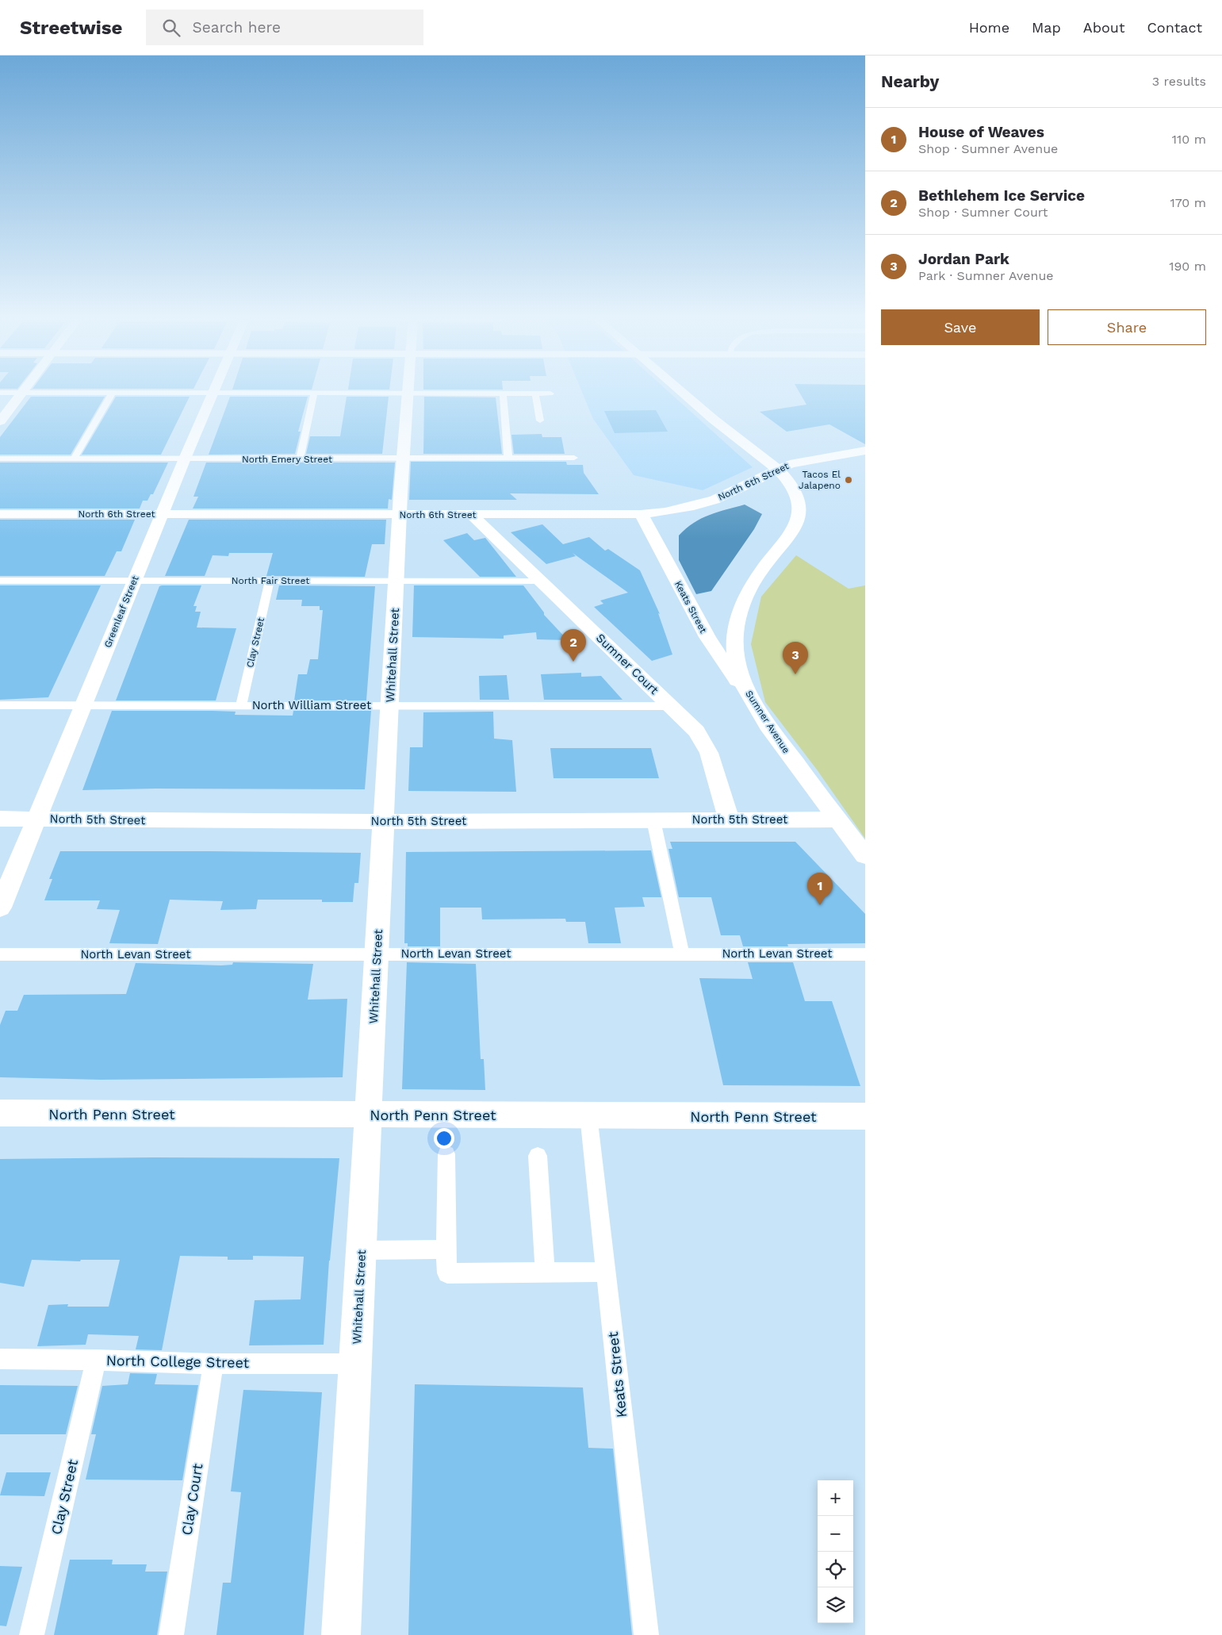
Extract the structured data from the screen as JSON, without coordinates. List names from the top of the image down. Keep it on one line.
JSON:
{"streets":{"street":["North 6th Street","Keats Street","Greenleaf Street","Whitehall Street","Sumner Court","Sumner Avenue","North 5th Street","North Penn Street"],"lane":["North Emery Street","North Fair Street","Clay Street","North William Street","North Levan Street","North College Street","Clay Court"]},"crossings":[["North Emery Street","Greenleaf Street"],["North Emery Street","Whitehall Street"],["North 6th Street","Keats Street"],["North 6th Street","Greenleaf Street"],["North 6th Street","Whitehall Street"],["North 6th Street","Sumner Court"],["North 6th Street","Sumner Avenue"],["North Fair Street","Greenleaf Street"],["North Fair Street","Clay Street"],["North Fair Street","Whitehall Street"],["North Fair Street","Sumner Court"],["Keats Street","Sumner Avenue"],["Keats Street","North Penn Street"],["Greenleaf Street","North William Street"],["Greenleaf Street","North 5th Street"],["Clay Street","North William Street"],["Clay Street","North College Street"],["Whitehall Street","North William Street"],["Whitehall Street","North 5th Street"],["Whitehall Street","North Levan Street"],["Whitehall Street","North Penn Street"],["Whitehall Street","North College Street"],["Sumner Court","North William Street"],["Sumner Court","North 5th Street"],["Sumner Avenue","North 5th Street"],["North College Street","Clay Court"]],"places":["Tacos El Jalapeno"],"page":{"header":"Streetwise","search":"Search here","nav":["Home","Map","About","Contact"],"heading":["Nearby","3 results"],"list":[{"mark":"1","name":"House of Weaves","note":"Shop · Sumner Avenue","value":"110 m"},{"mark":"2","name":"Bethlehem Ice Service","note":"Shop · Sumner Court","value":"170 m"},{"mark":"3","name":"Jordan Park","note":"Park · Sumner Avenue","value":"190 m"}],"buttons":["Save","Share"],"pins":["2","3","1"],"map_buttons":["+","−"]}}
